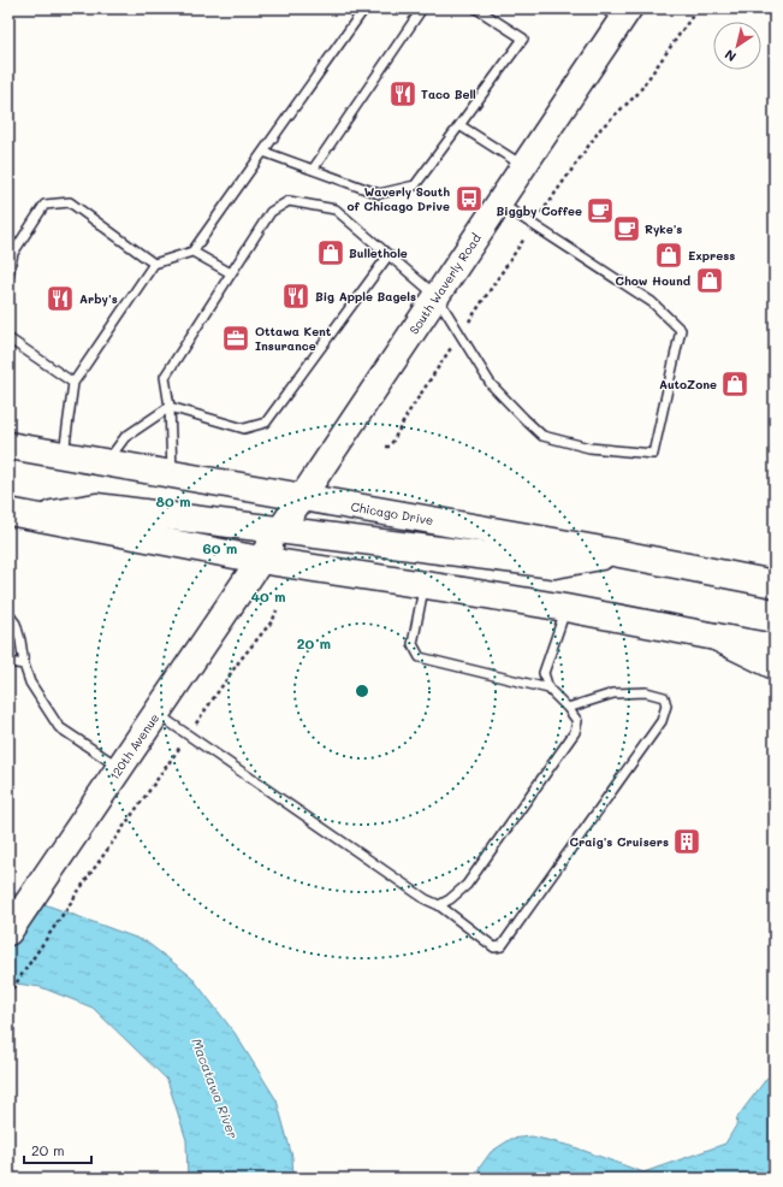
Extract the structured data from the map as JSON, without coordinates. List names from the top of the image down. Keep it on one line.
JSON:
{"streets":{"main road":["South Waverly Road","Chicago Drive","120th Avenue"]},"crossings":[["South Waverly Road","Chicago Drive"],["South Waverly Road","120th Avenue"]],"water":["Macatawa River"],"places":{"restaurant":["Taco Bell","Big Apple Bagels","Arby's"],"bus stop":["Waverly South of Chicago Drive"],"cafe":["Biggby Coffee","Ryke's"],"shop":["Bullethole","Express","Chow Hound","AutoZone"],"office":["Ottawa Kent Insurance"],"building":["Craig's Cruisers"]},"scale_bar":"20 m","north":"bottom left","rings":["80 m","60 m","40 m","20 m"]}
